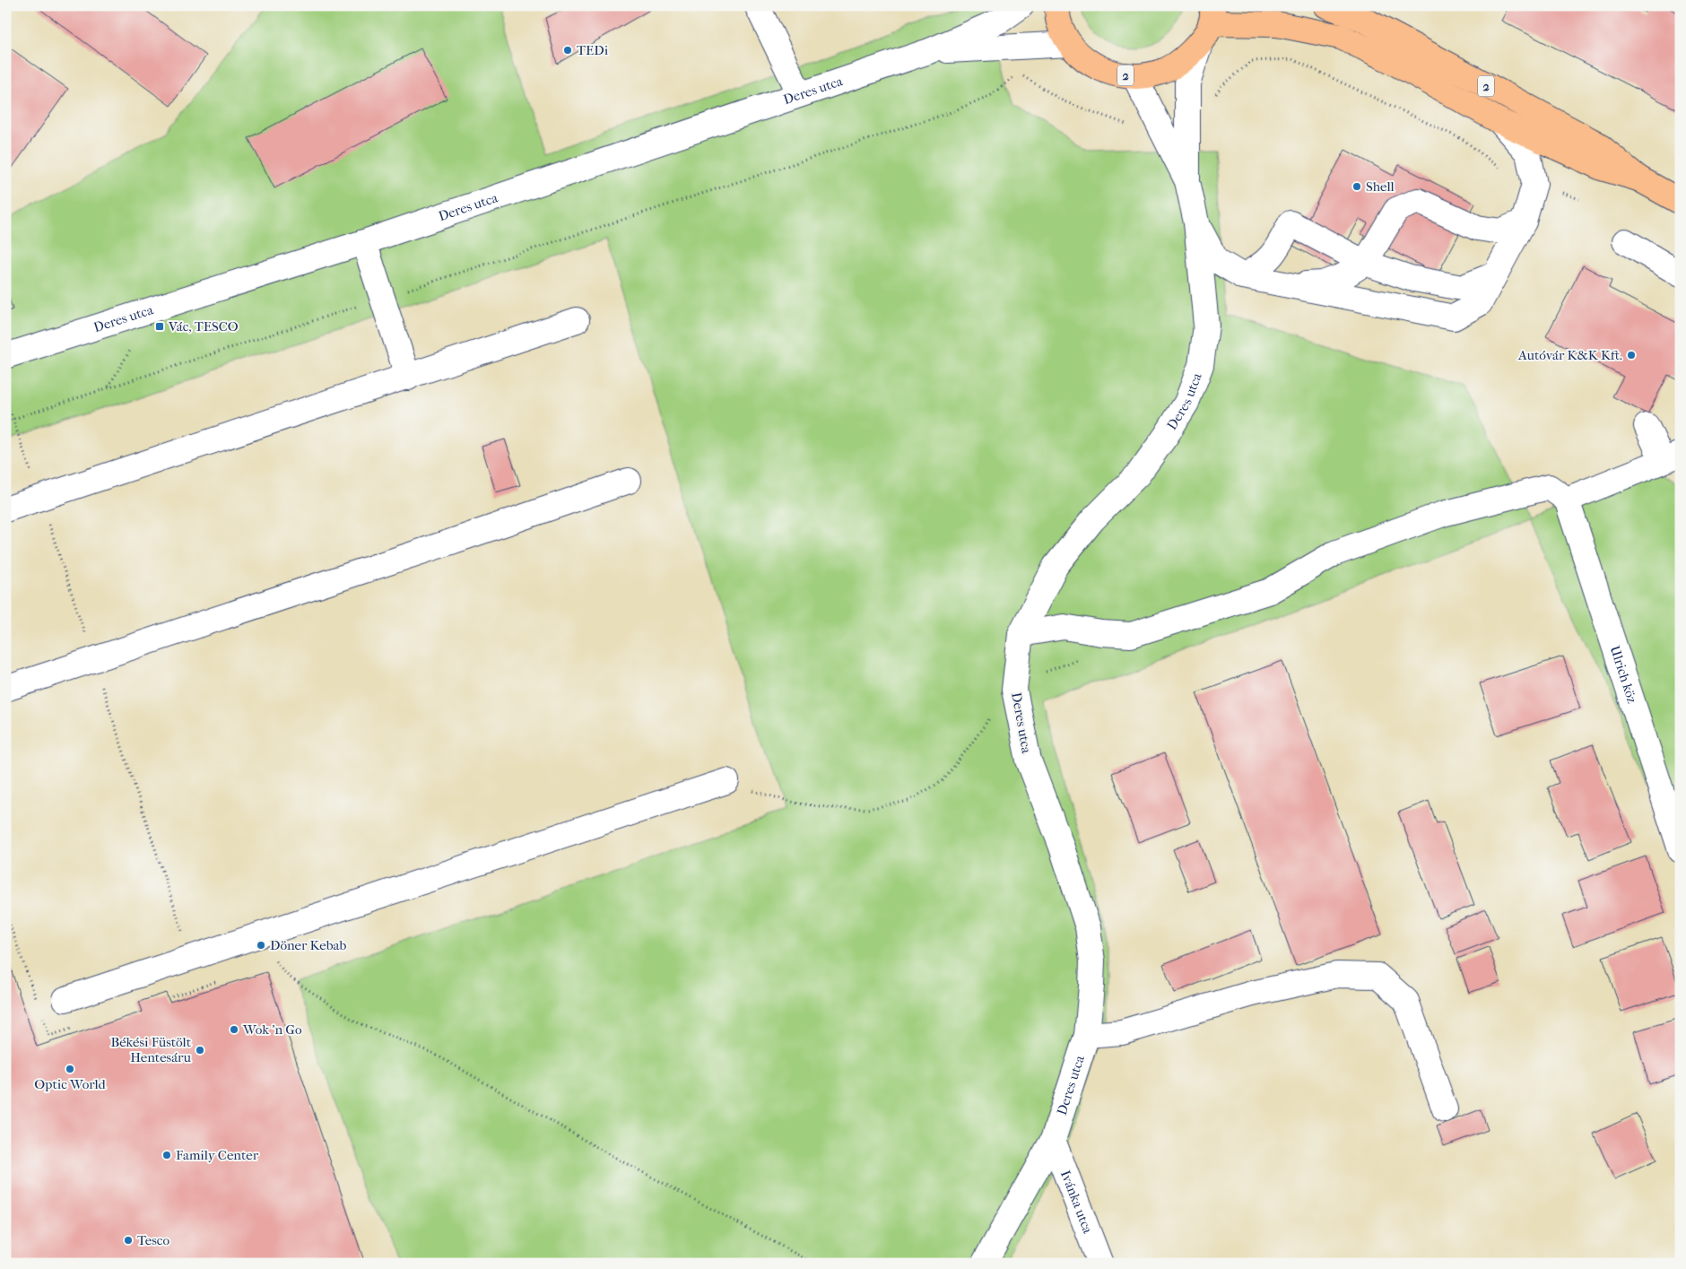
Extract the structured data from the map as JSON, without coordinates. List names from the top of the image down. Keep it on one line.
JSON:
{"streets":{"main road":["2"],"street":["Deres utca","Ulrich köz","Ivánka utca"]},"crossings":[["Deres utca","Ivánka utca"]],"places":{"other":["TEDi","Shell","Autóvár K&K Kft.","Döner Kebab","Wok 'n Go","Békési Füstölt Hentesáru","Optic World","Family Center","Tesco"],"transit":["Vác, TESCO"]}}
